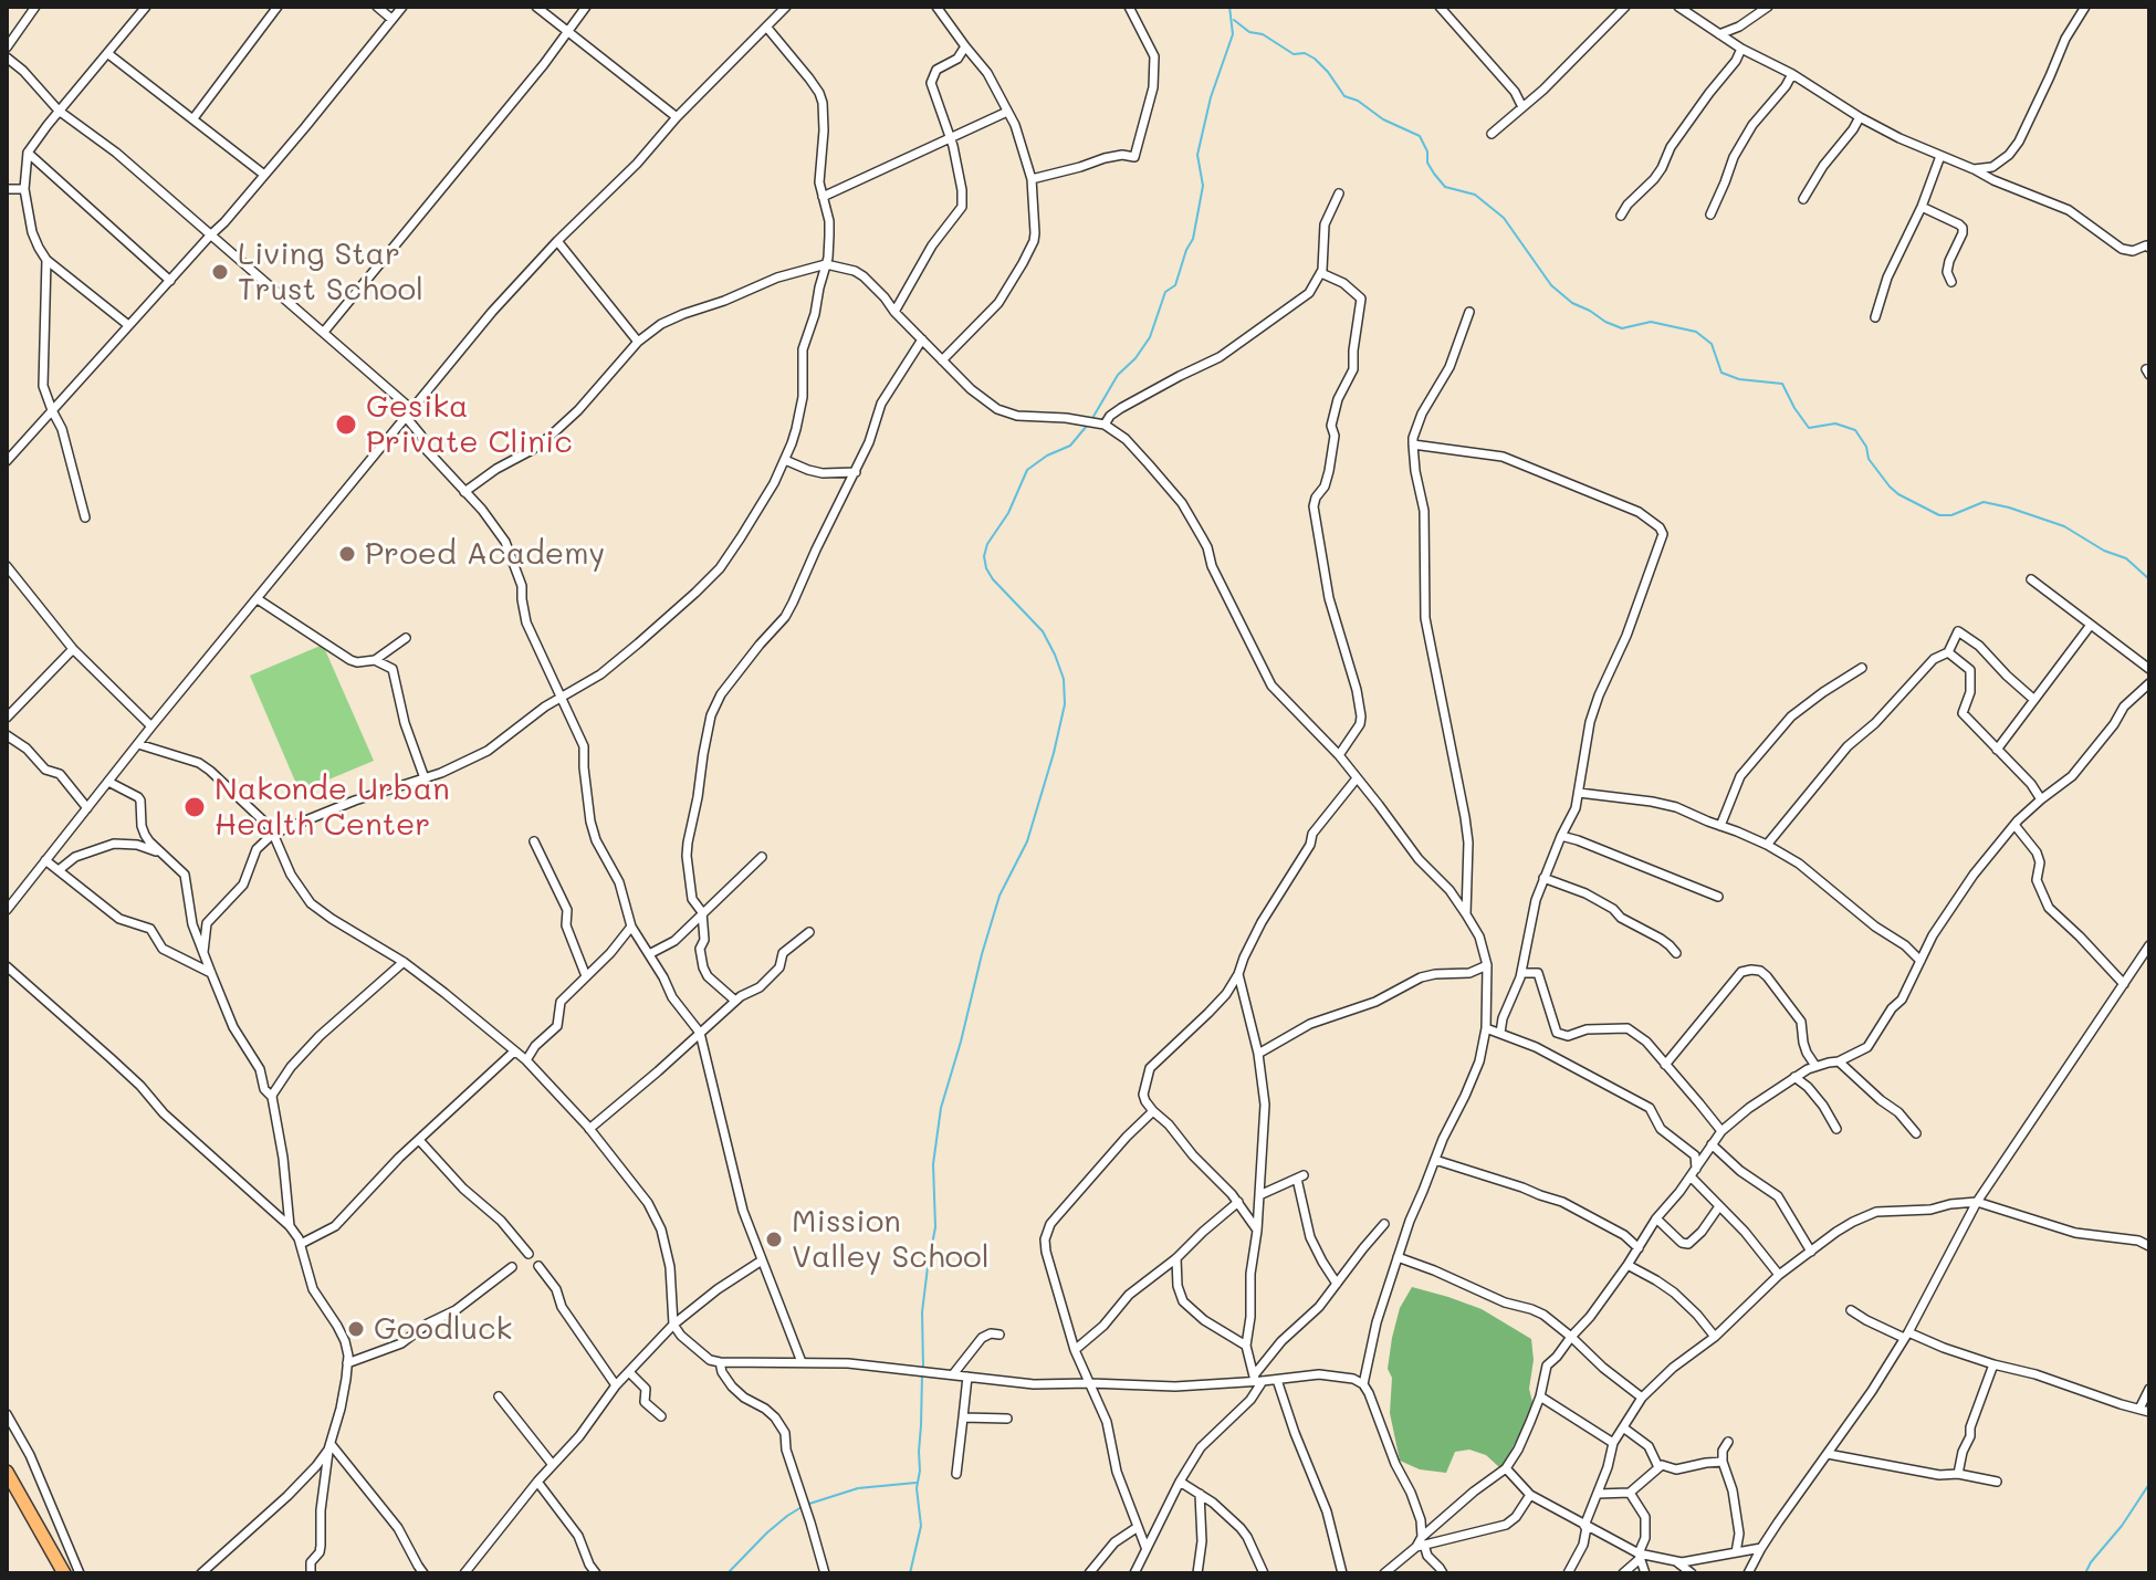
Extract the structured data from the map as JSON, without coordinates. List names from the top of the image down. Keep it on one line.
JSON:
{"places":["Living Star Trust School","Gesika Private Clinic","Proed Academy","Nakonde Urban Health Center","Mission Valley School","Goodluck"]}
